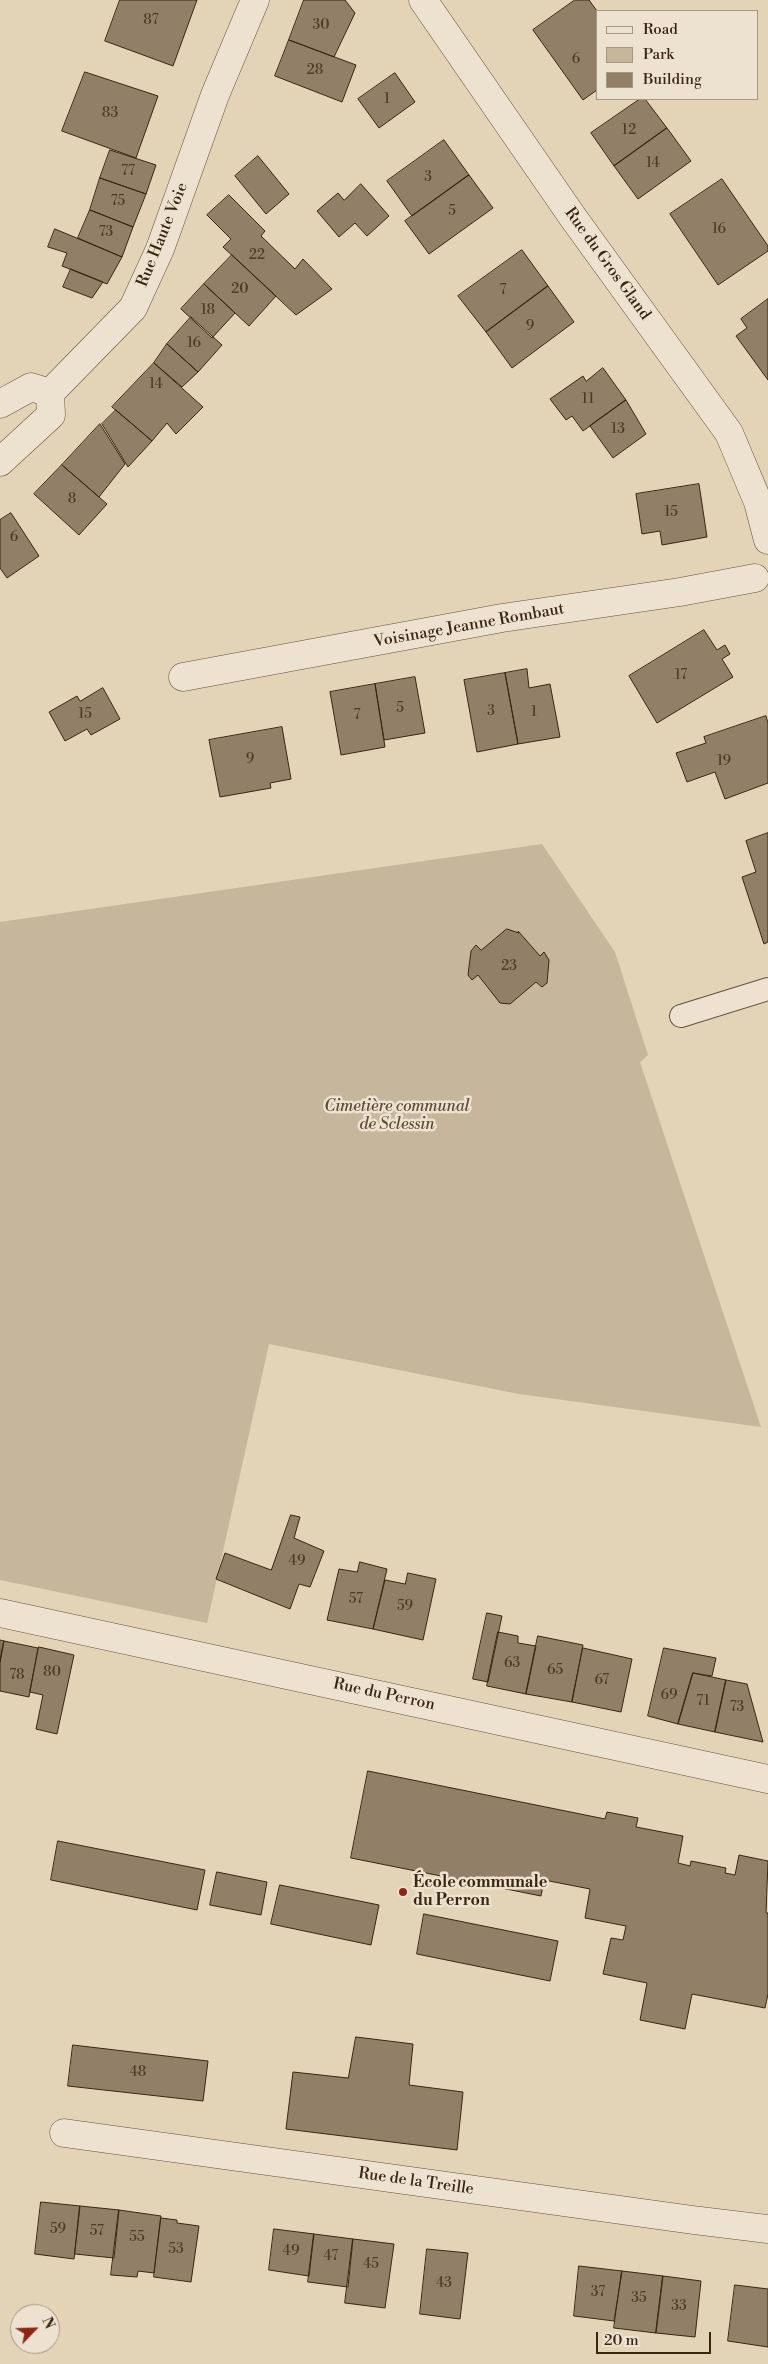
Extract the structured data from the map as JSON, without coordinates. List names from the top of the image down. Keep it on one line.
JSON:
{"streets":{"street":["Rue Haute Voie","Rue du Gros Gland","Voisinage Jeanne Rombaut","Rue du Perron","Rue de la Treille"]},"parks":["Cimetière communal de Sclessin"],"places":["École communale du Perron"],"house_numbers":["87","30","6","28","1","83","12","14","77","3","75","5","16","73","22","20","7","18","9","16","14","11","13","8","15","6","17","5","3","1","15","7","9","19","23","49","57","59","63","65","80","78","67","69","71","73","48","59","57","55","53","49","47","45","43","37","35","33"],"legend":["Road","Park","Building"],"scale_bar":"20 m","north":"top right"}
